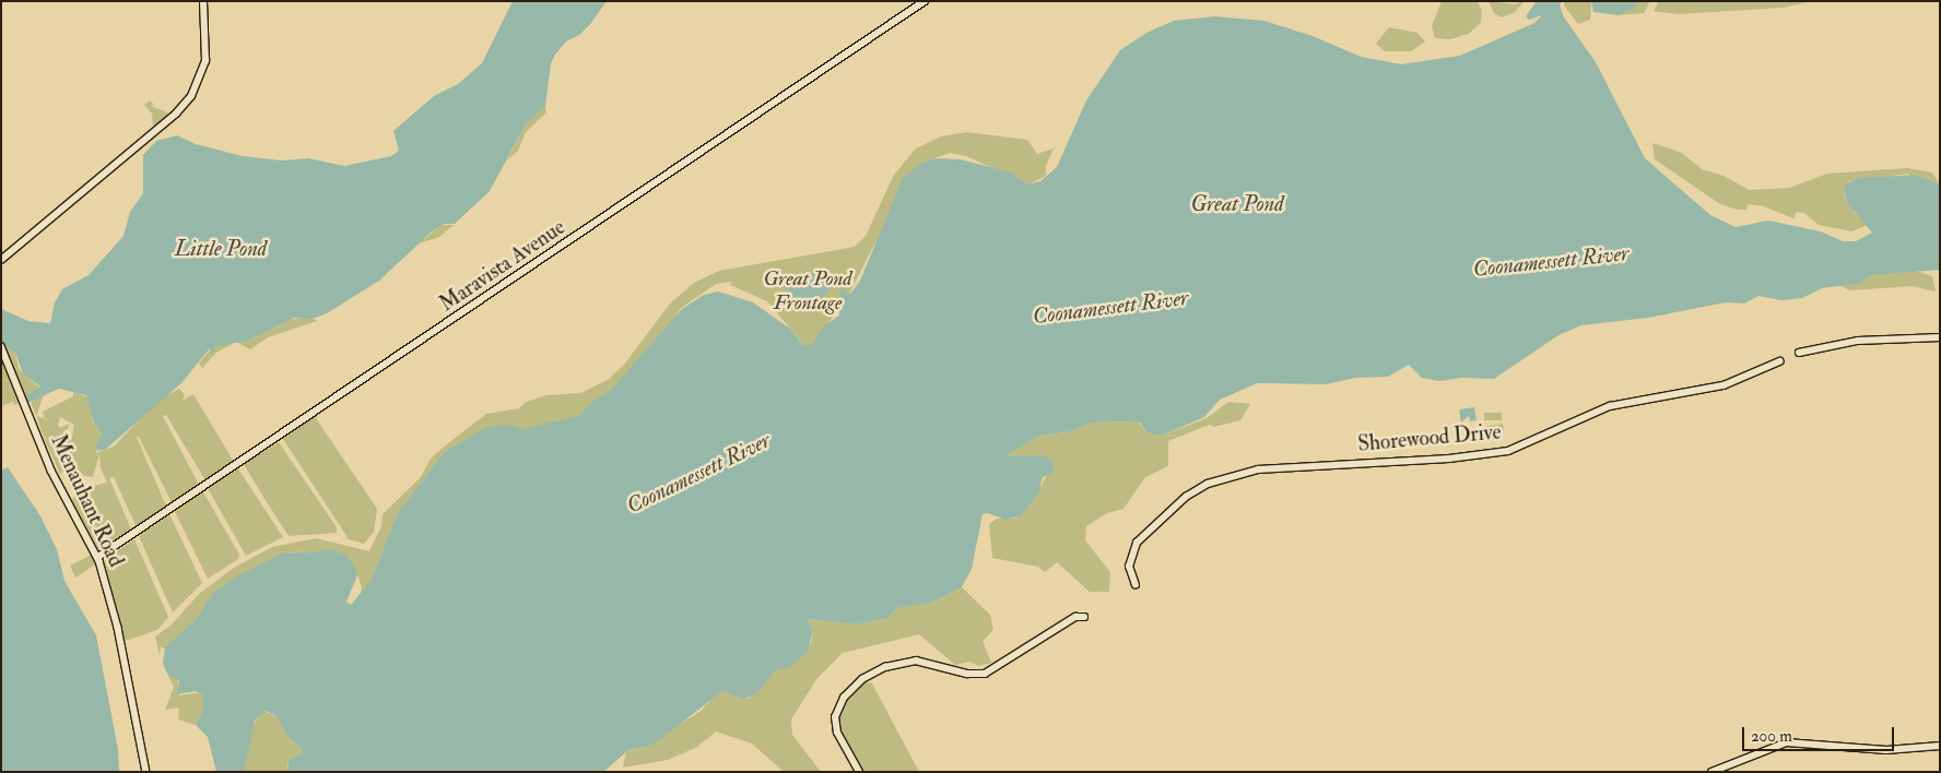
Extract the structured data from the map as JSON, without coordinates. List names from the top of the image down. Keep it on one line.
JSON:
{"streets":{"main road":["Maravista Avenue","Shorewood Drive","Menauhant Road"]},"crossings":[["Maravista Avenue","Menauhant Road"]],"water":["Great Pond","Little Pond","Coonamessett River"],"parks":["Great Pond Frontage"],"scale_bar":"200 m"}
